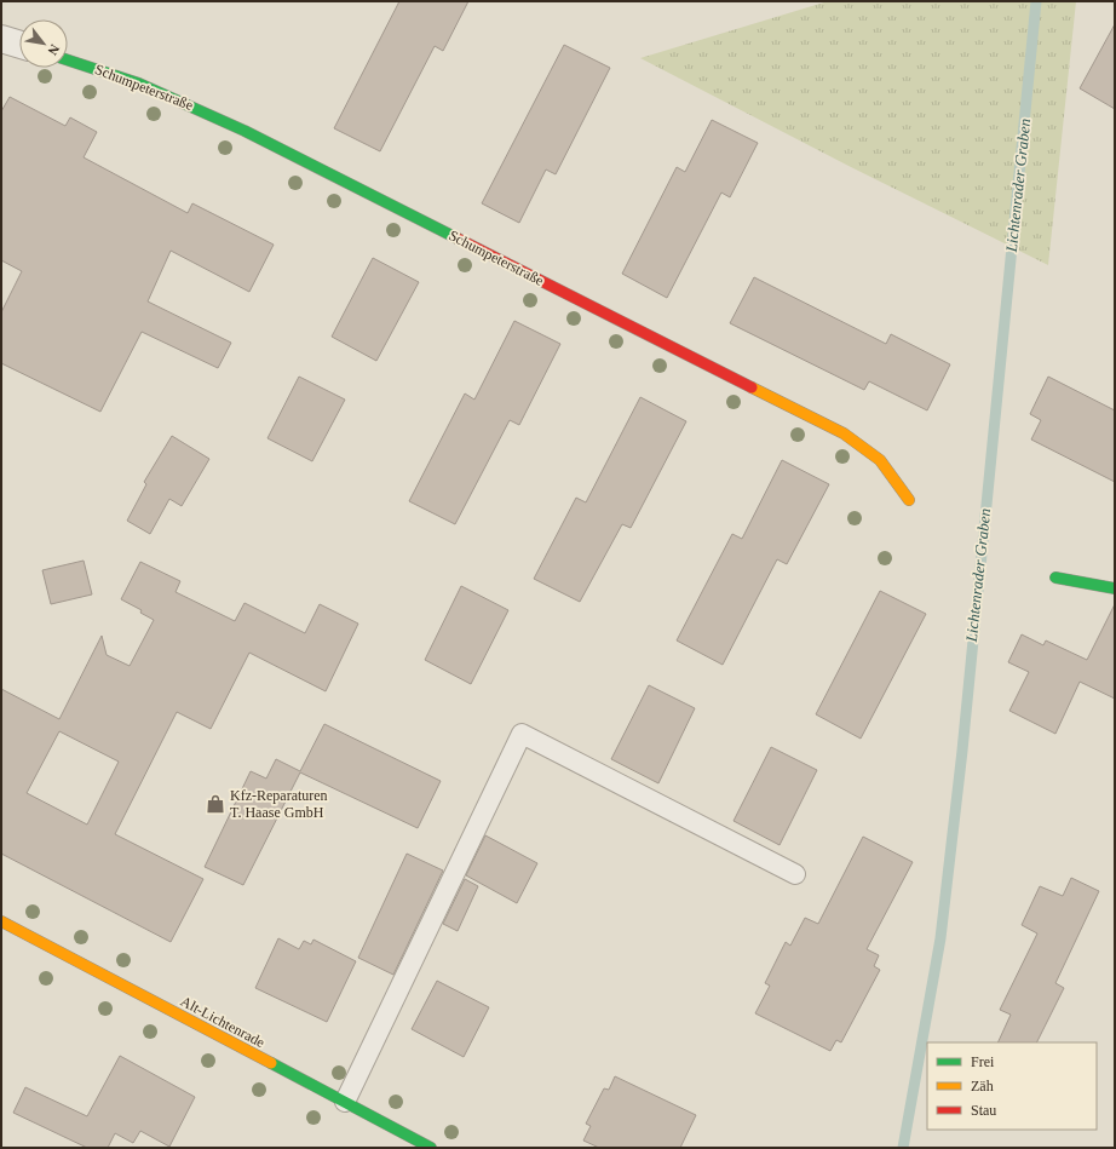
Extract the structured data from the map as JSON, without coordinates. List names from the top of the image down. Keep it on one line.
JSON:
{"streets":{"street":["Schumpeterstraße","Alt-Lichtenrade"]},"water":["Lichtenrader Graben"],"places":{"shop":["Kfz-Reparaturen T. Haase GmbH"]},"legend":["Frei","Zäh","Stau"],"north":"bottom right"}
